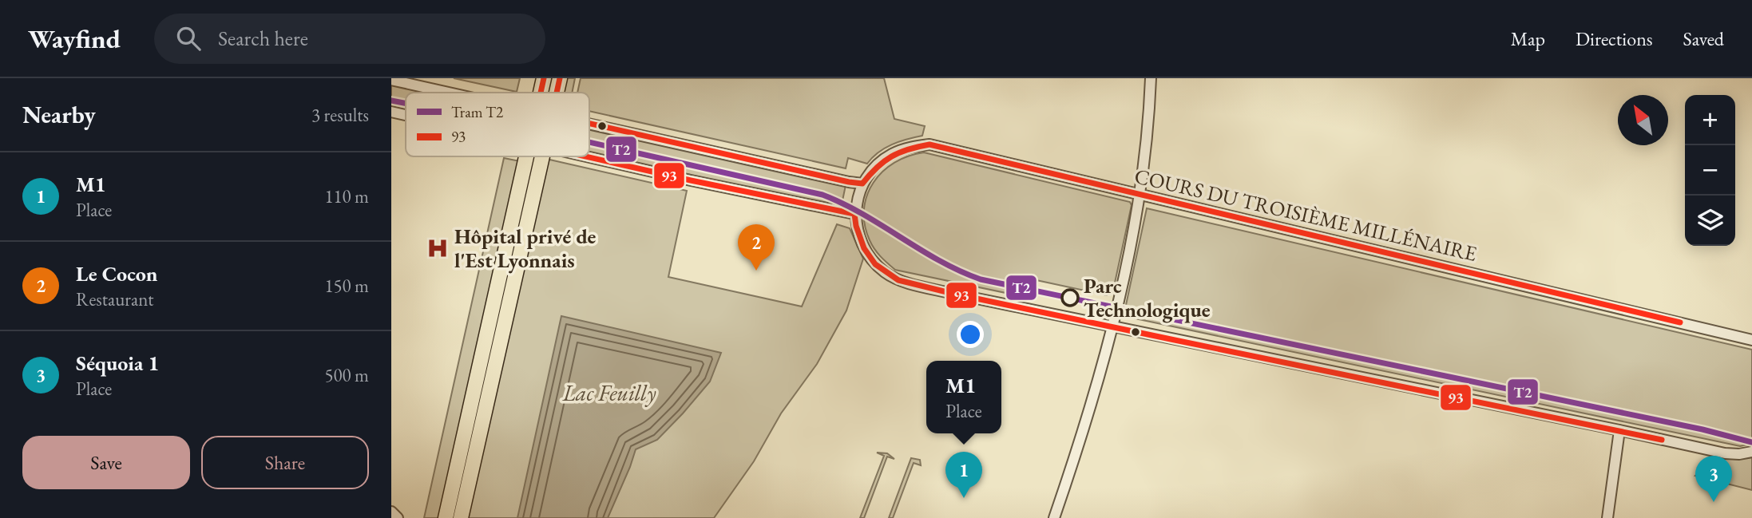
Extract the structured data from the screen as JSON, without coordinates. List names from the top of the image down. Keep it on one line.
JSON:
{"streets":{"street":["COURS DU TROISIÈME MILLÉNAIRE"]},"water":["Lac Feuilly"],"places":{"hospital":["Hôpital privé de l'Est Lyonnais"],"other":["Parc Technologique"]},"lines":["transit line 93","tram line T2"],"legend":["Tram T2","93"],"north":"top left","page":{"header":"Wayfind","search":"Search here","nav":["Map","Directions","Saved"],"heading":["Nearby","3 results"],"map_buttons":["+","−"],"list":[{"mark":"1","name":"M1","note":"Place","value":"110 m"},{"mark":"2","name":"Le Cocon","note":"Restaurant","value":"150 m"},{"mark":"3","name":"Séquoia 1","note":"Place","value":"500 m"}],"pins":["2","1","3"],"popup":["M1","Place"],"buttons":["Save","Share"]}}
